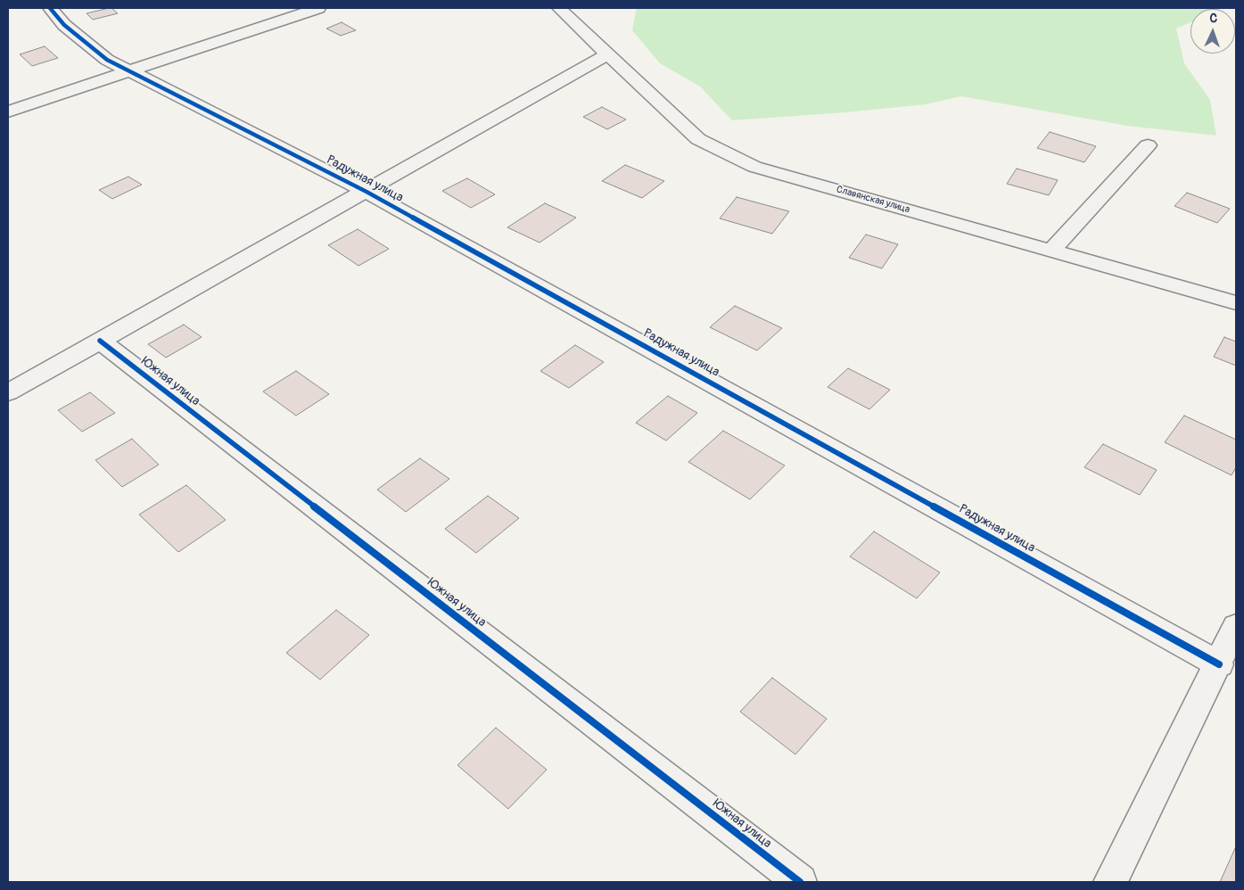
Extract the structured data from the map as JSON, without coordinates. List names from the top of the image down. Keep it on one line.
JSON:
{"streets":{"street":["Радужная улица","Славянская улица","Южная улица"]},"north":"top"}
